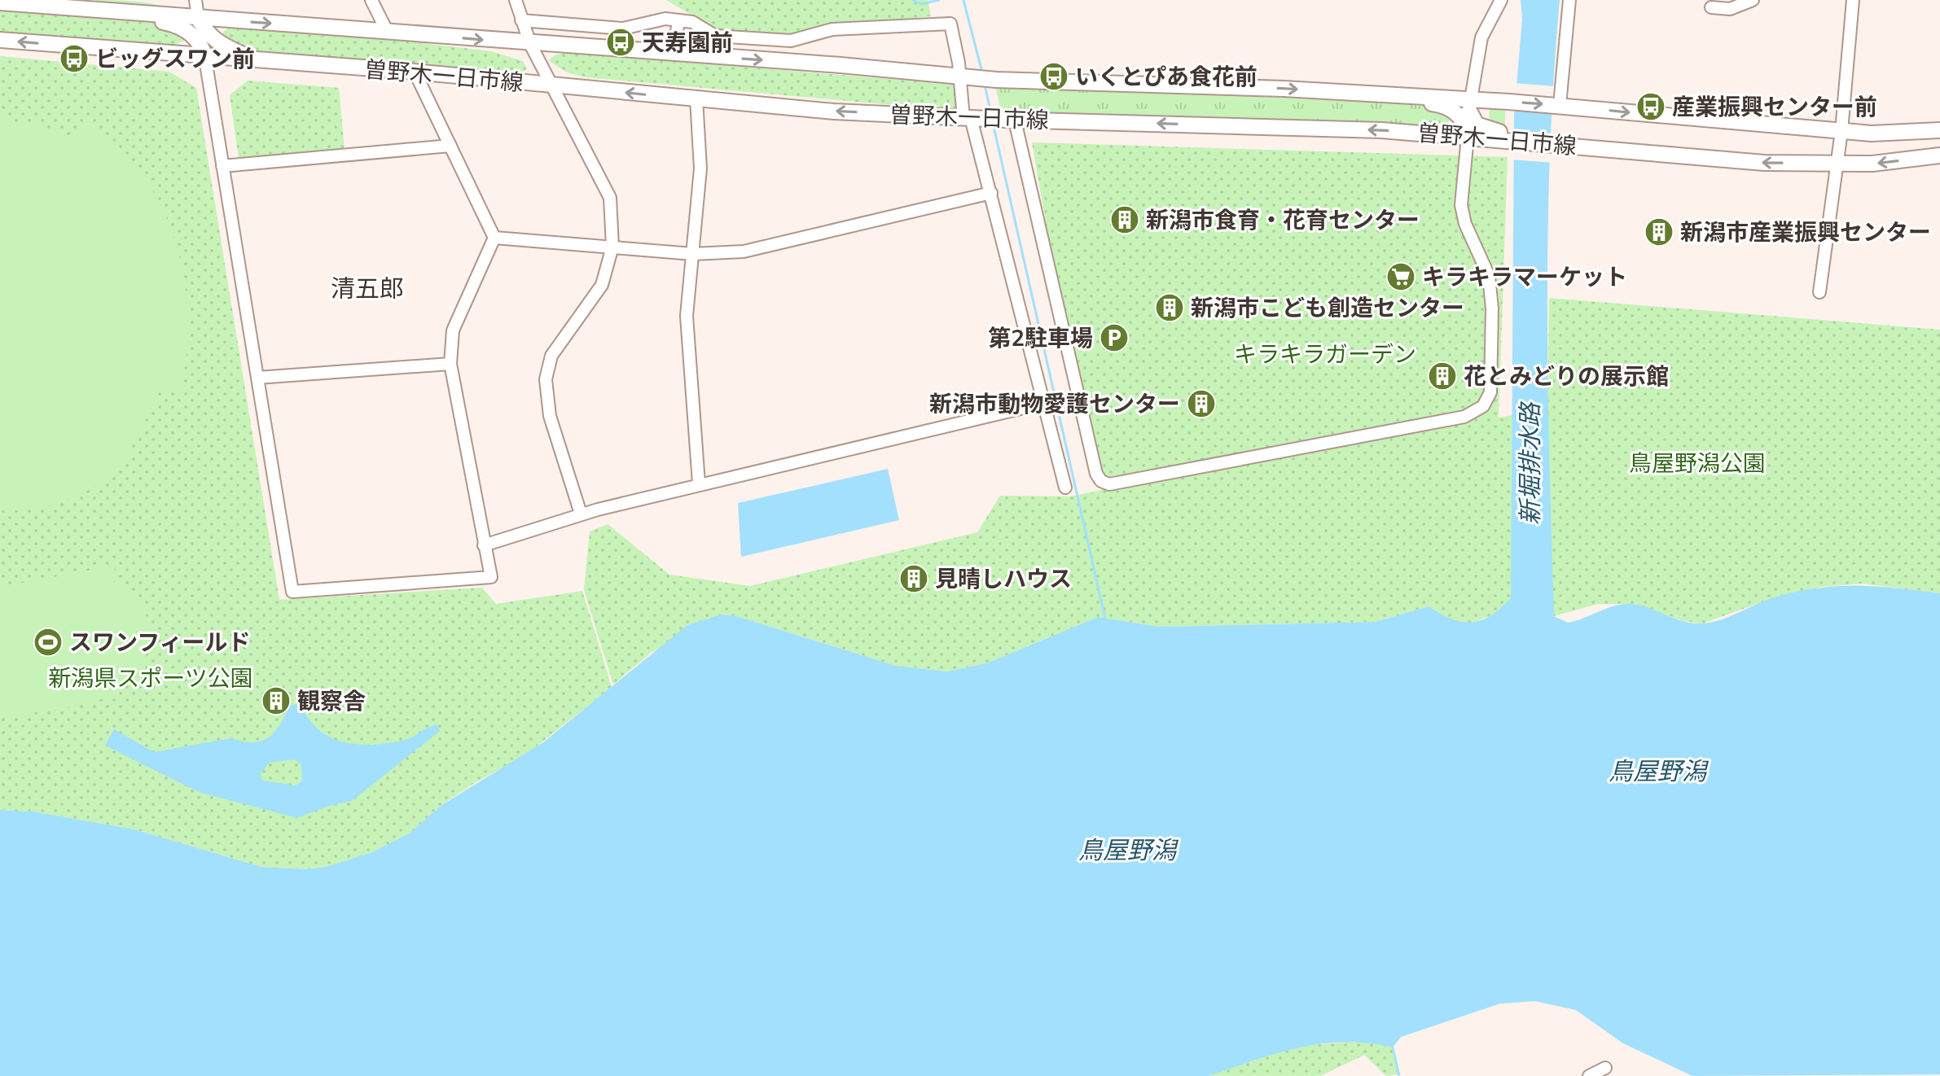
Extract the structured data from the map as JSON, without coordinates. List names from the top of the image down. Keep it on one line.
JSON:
{"streets":{"main road":["曽野木一日市線"]},"districts":["清五郎"],"water":["新堀排水路","鳥屋野潟"],"parks":["キラキラガーデン","鳥屋野潟公園","新潟県スポーツ公園"],"places":{"bus stop":["天寿園前","ビッグスワン前","いくとぴあ食花前","産業振興センター前"],"building":["新潟市食育・花育センター","新潟市産業振興センター","新潟市こども創造センター","花とみどりの展示館","新潟市動物愛護センター","見晴しハウス","観察舎"],"supermarket":["キラキラマーケット"],"parking":["第2駐車場"],"sports":["スワンフィールド"]}}
